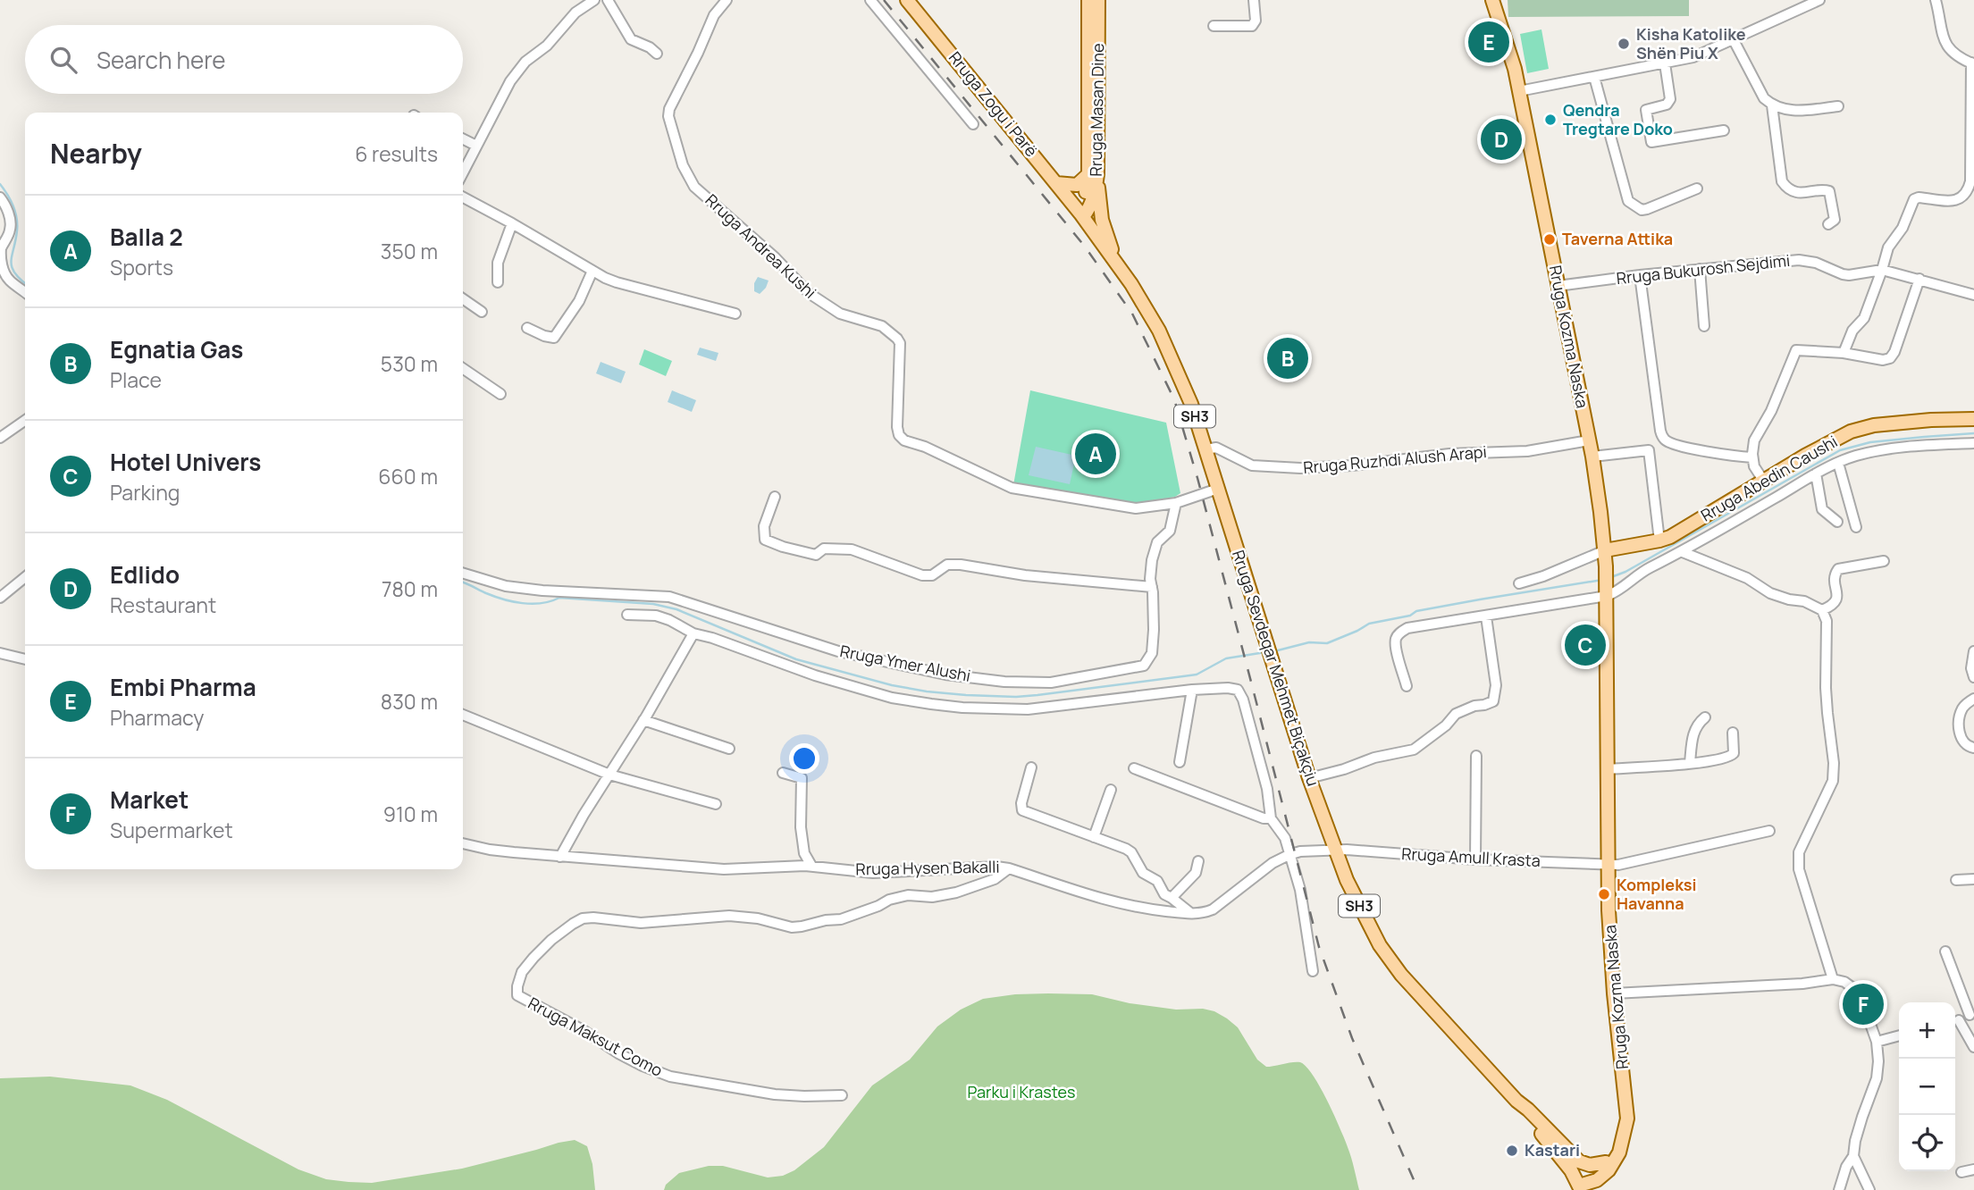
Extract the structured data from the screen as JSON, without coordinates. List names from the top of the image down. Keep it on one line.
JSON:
{"streets":{"main road":["Rruga Zogu i Parë","Rruga Masan Dine","Rruga Kozma Naska","SH3","Rruga Abedin Caushi","Rruga Sevdeqar Mehmet Biçakçiu"],"street":["Rruga Andrea Kushi","Rruga Bukurosh Sejdimi","Rruga Ruzhdi Alush Arapi","Rruga Ymer Alushi","Rruga Amull Krasta","Rruga Hysen Bakalli","Rruga Maksut Como"]},"crossings":[["Rruga Zogu i Parë","Rruga Masan Dine"],["Rruga Zogu i Parë","Rruga Sevdeqar Mehmet Biçakçiu"],["Rruga Masan Dine","Rruga Sevdeqar Mehmet Biçakçiu"],["Rruga Andrea Kushi","Rruga Ymer Alushi"],["Rruga Bukurosh Sejdimi","Rruga Kozma Naska"],["Rruga Kozma Naska","SH3"],["Rruga Kozma Naska","Rruga Ruzhdi Alush Arapi"],["Rruga Kozma Naska","Rruga Abedin Caushi"],["Rruga Kozma Naska","Rruga Amull Krasta"],["SH3","Rruga Sevdeqar Mehmet Biçakçiu"],["Rruga Ruzhdi Alush Arapi","Rruga Sevdeqar Mehmet Biçakçiu"],["Rruga Sevdeqar Mehmet Biçakçiu","Rruga Amull Krasta"],["Rruga Sevdeqar Mehmet Biçakçiu","Rruga Hysen Bakalli"],["Rruga Amull Krasta","Rruga Hysen Bakalli"],["Rruga Hysen Bakalli","Rruga Maksut Como"]],"parks":["Parku i Krastes"],"places":["Kisha Katolike Shën Piu X","Qendra Tregtare Doko","Taverna Attika","Kompleksi Havanna","Kastari"],"page":{"pins":["E","D","B","A","C","F"],"search":"Search here","heading":["Nearby","6 results"],"list":[{"mark":"A","name":"Balla 2","note":"Sports","value":"350 m"},{"mark":"B","name":"Egnatia Gas","note":"Place","value":"530 m"},{"mark":"C","name":"Hotel Univers","note":"Parking","value":"660 m"},{"mark":"D","name":"Edlido","note":"Restaurant","value":"780 m"},{"mark":"E","name":"Embi Pharma","note":"Pharmacy","value":"830 m"},{"mark":"F","name":"Market","note":"Supermarket","value":"910 m"}],"map_buttons":["+","−"]}}
